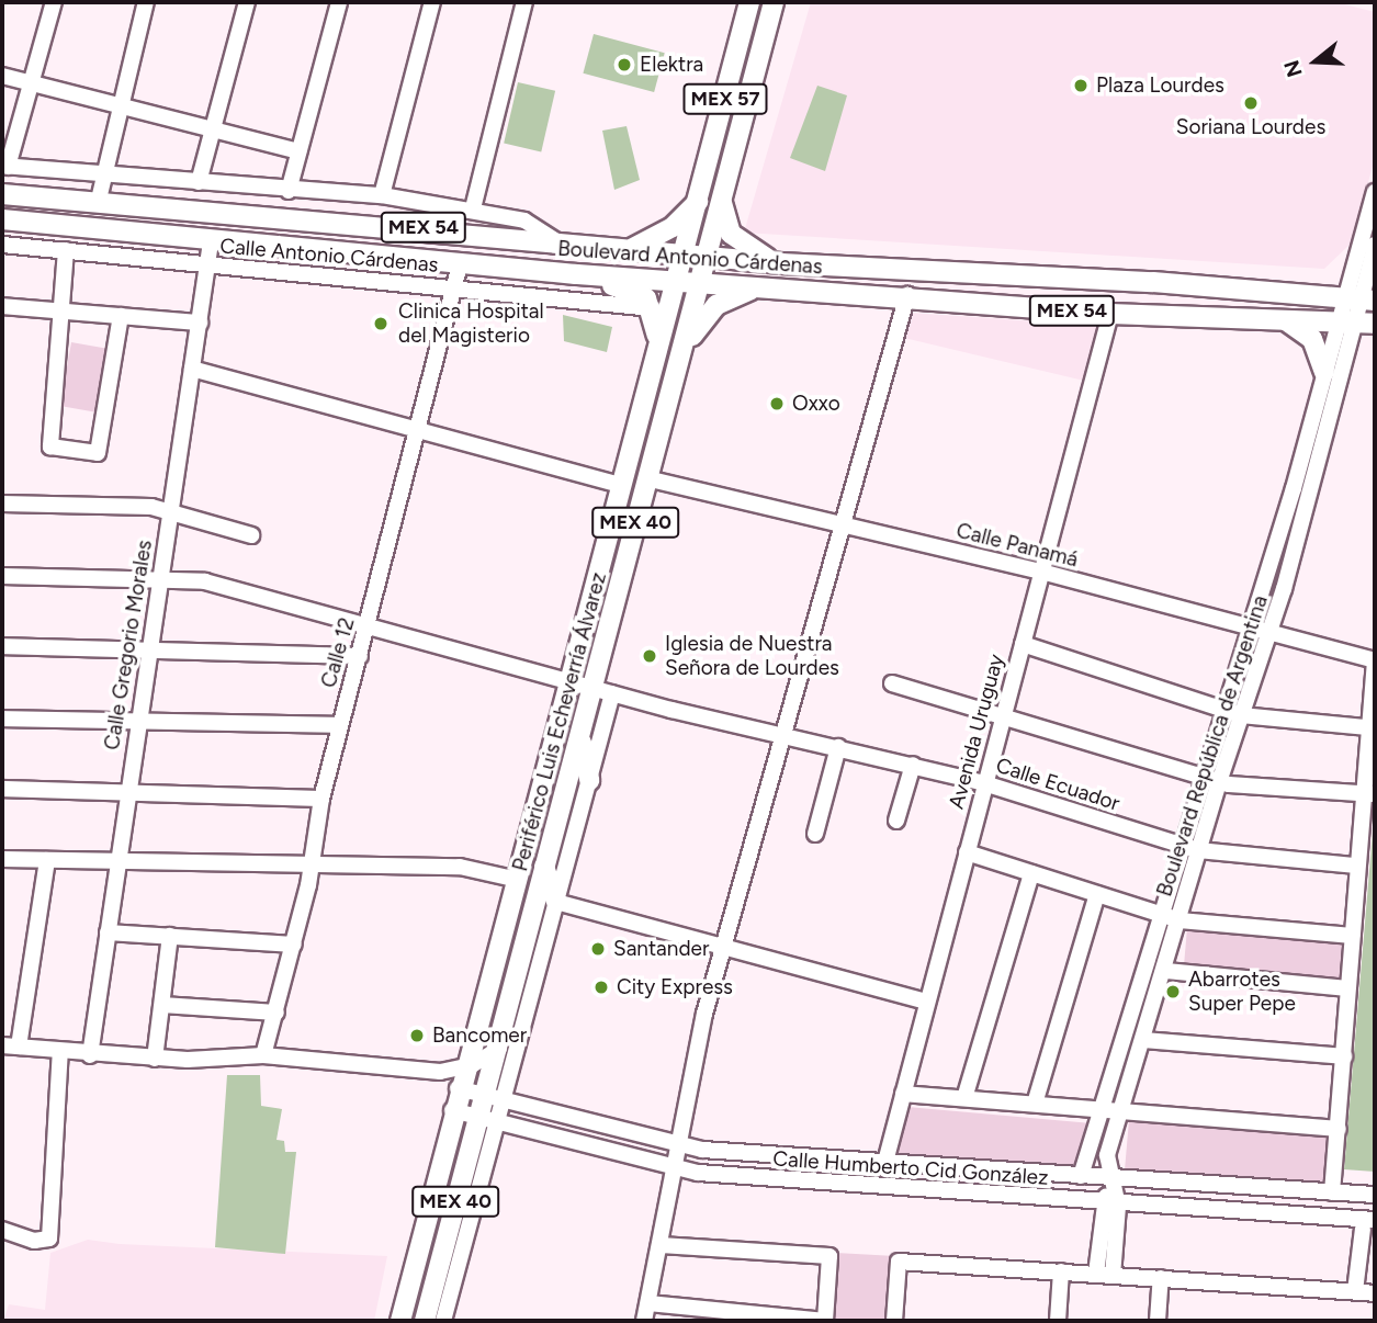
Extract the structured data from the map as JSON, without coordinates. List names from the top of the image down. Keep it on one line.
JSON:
{"streets":{"main road":["MEX 57","MEX 54","Boulevard Antonio Cárdenas","MEX 40","Periférico Luis Echeverría Álvarez"],"street":["Calle Antonio Cárdenas","Calle Panamá","Calle Gregorio Morales","Calle 12","Avenida Uruguay","Boulevard República de Argentina","Calle Ecuador","Calle Humberto Cid González"]},"crossings":[["Calle Antonio Cárdenas","Calle Gregorio Morales"],["Calle Antonio Cárdenas","Calle 12"],["Boulevard Antonio Cárdenas","Calle Gregorio Morales"],["Boulevard Antonio Cárdenas","Calle 12"],["Boulevard Antonio Cárdenas","Periférico Luis Echeverría Álvarez"],["Boulevard Antonio Cárdenas","Avenida Uruguay"],["Boulevard Antonio Cárdenas","Boulevard República de Argentina"],["Calle Panamá","Periférico Luis Echeverría Álvarez"],["Calle Panamá","Avenida Uruguay"],["Calle Panamá","Boulevard República de Argentina"],["Calle Gregorio Morales","Calle Ecuador"],["Calle 12","Calle Ecuador"],["Periférico Luis Echeverría Álvarez","Calle Ecuador"],["Periférico Luis Echeverría Álvarez","Calle Humberto Cid González"],["Avenida Uruguay","Calle Ecuador"],["Avenida Uruguay","Calle Humberto Cid González"],["Boulevard República de Argentina","Calle Ecuador"],["Boulevard República de Argentina","Calle Humberto Cid González"]],"places":["Elektra","Plaza Lourdes","Soriana Lourdes","Clinica Hospital del Magisterio","Oxxo","Iglesia de Nuestra Señora de Lourdes","Santander","City Express","Abarrotes Super Pepe","Bancomer"],"north":"left"}
